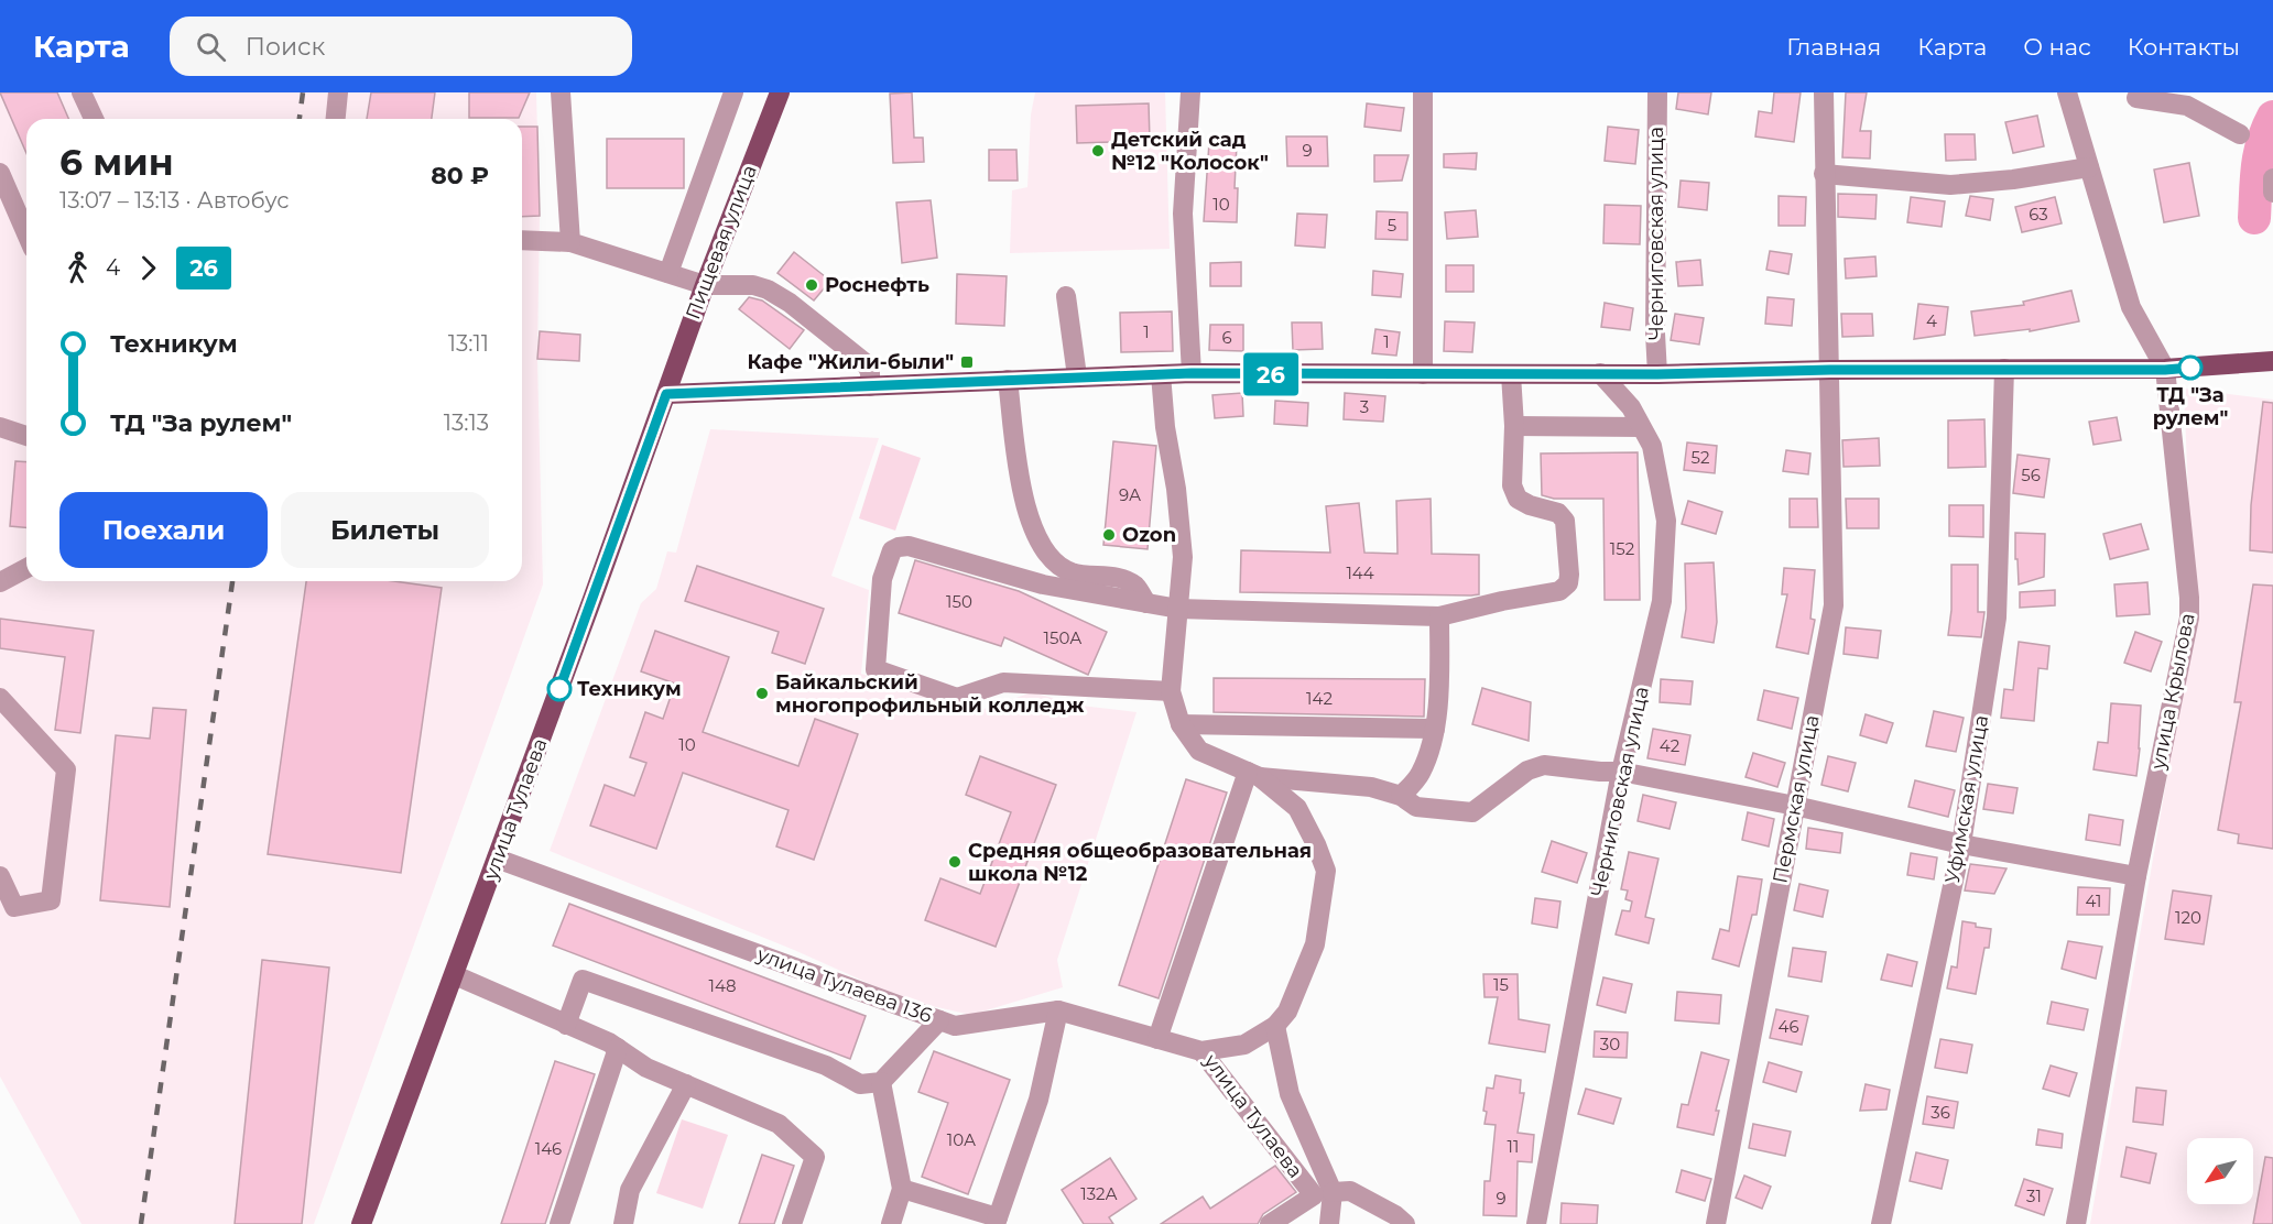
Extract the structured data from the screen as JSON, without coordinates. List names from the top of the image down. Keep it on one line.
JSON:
{"streets":{"main road":["Пищевая улица","улица Тулаева"],"street":["Черниговская улица","улица Крылова","Пермская улица","Уфимская улица","улица Тулаева 136"]},"crossings":[["Пищевая улица","улица Тулаева"],["улица Тулаева","улица Тулаева 136"]],"places":{"other":["Детский сад №12 \"Колосок\"","Роснефть","ТД \"За рулем\"","Ozon","Техникум","Байкальский многопрофильный колледж","Средняя общеобразовательная школа №12"],"transit":["Кафе \"Жили-были\""]},"lines":["bus line 26"],"house_numbers":["9","10","63","5","4","1","6","1","3","52","56","9А","152","144","150","150А","142","10","42","41","120","15","148","46","30","36","10А","11","146","132А","31","9"],"north":"bottom left","page":{"header":"Карта","search":"Поиск","nav":["Главная","Карта","О нас","Контакты"],"on_map":"26","heading":["6 мин","13:07 – 13:13 · Автобус","80 ₽"],"legs":["4","26"],"list":[{"name":"Техникум","value":"13:11"},{"name":"ТД \"За рулем\"","value":"13:13"}],"buttons":["Поехали","Билеты"]}}
